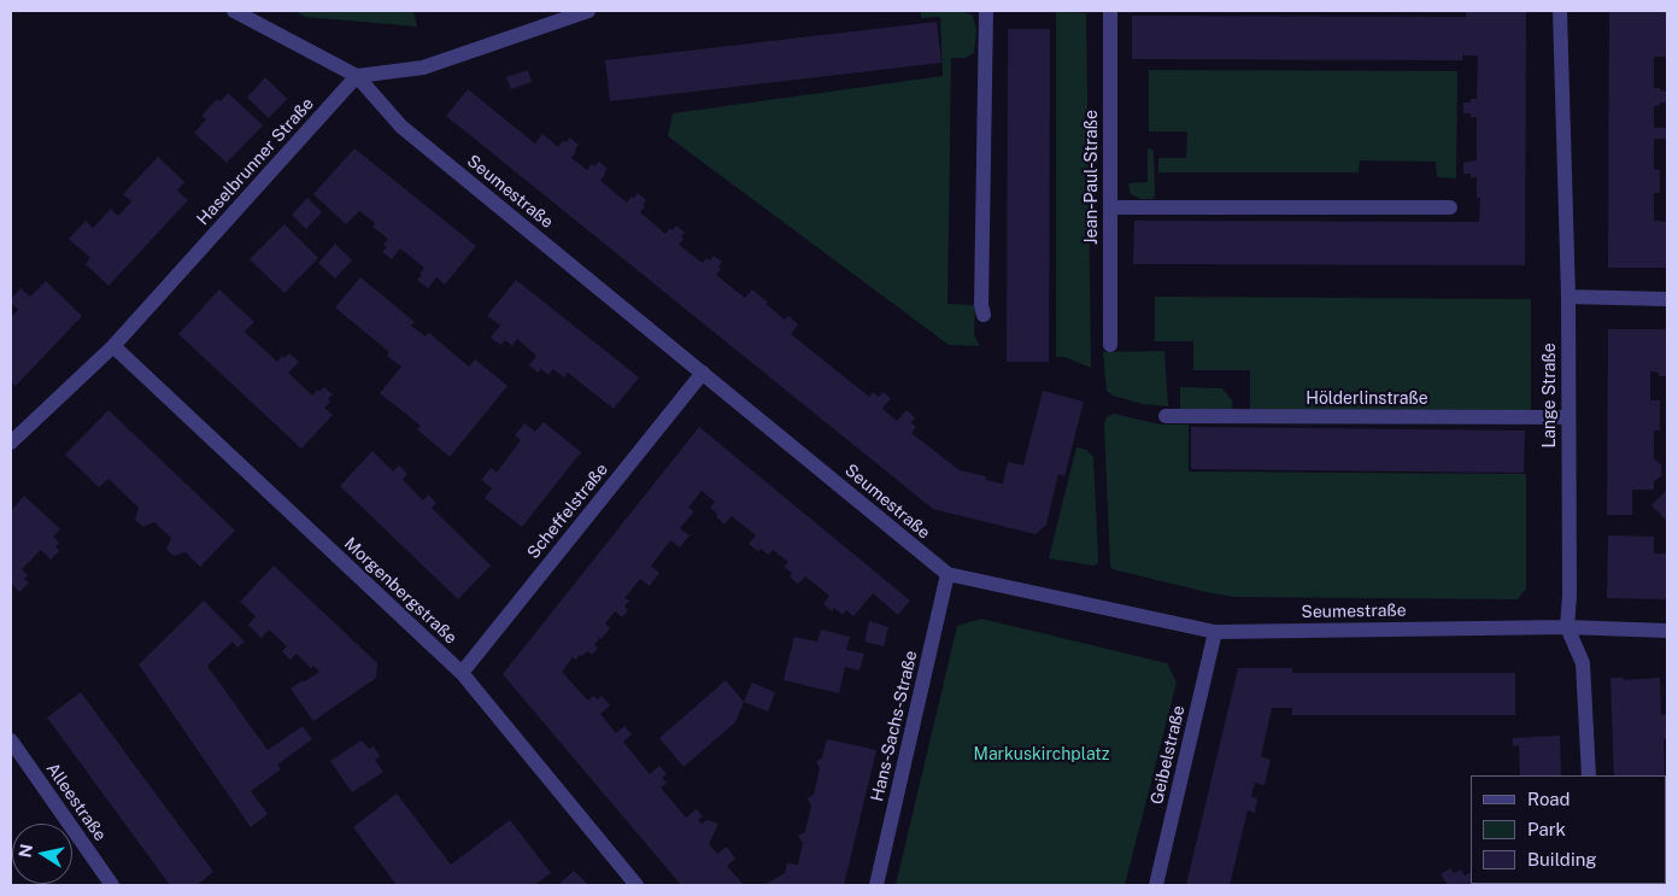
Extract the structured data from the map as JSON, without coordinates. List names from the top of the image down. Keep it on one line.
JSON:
{"streets":{"street":["Haselbrunner Straße","Jean-Paul-Straße","Seumestraße","Lange Straße","Hölderlinstraße","Scheffelstraße","Morgenbergstraße","Hans-Sachs-Straße","Geibelstraße","Alleestraße"]},"crossings":[["Haselbrunner Straße","Seumestraße"],["Haselbrunner Straße","Morgenbergstraße"],["Seumestraße","Lange Straße"],["Seumestraße","Scheffelstraße"],["Seumestraße","Hans-Sachs-Straße"],["Seumestraße","Geibelstraße"],["Lange Straße","Hölderlinstraße"],["Scheffelstraße","Morgenbergstraße"]],"parks":["Markuskirchplatz"],"legend":["Road","Park","Building"],"north":"left"}
